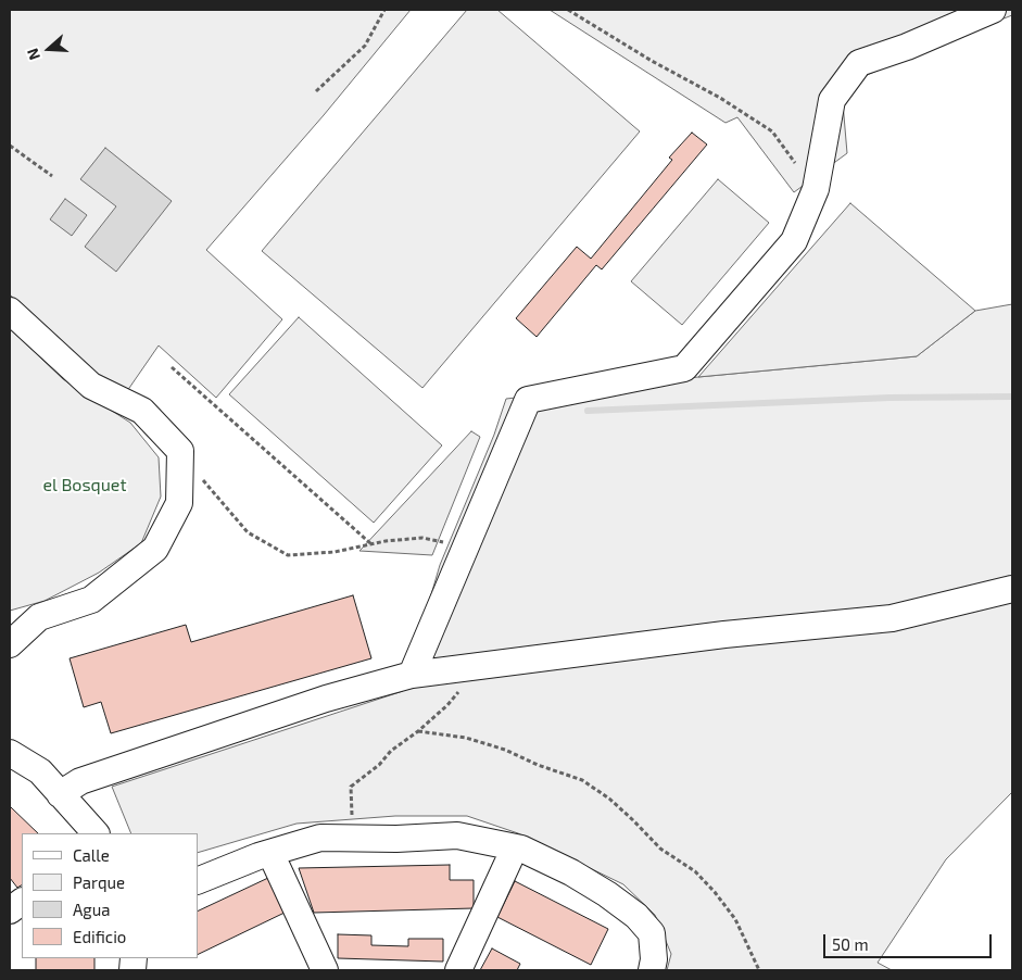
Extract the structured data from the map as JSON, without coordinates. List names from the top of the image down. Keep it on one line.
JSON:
{"parks":["el Bosquet"],"legend":["Calle","Parque","Agua","Edificio"],"scale_bar":"50 m","north":"left"}
